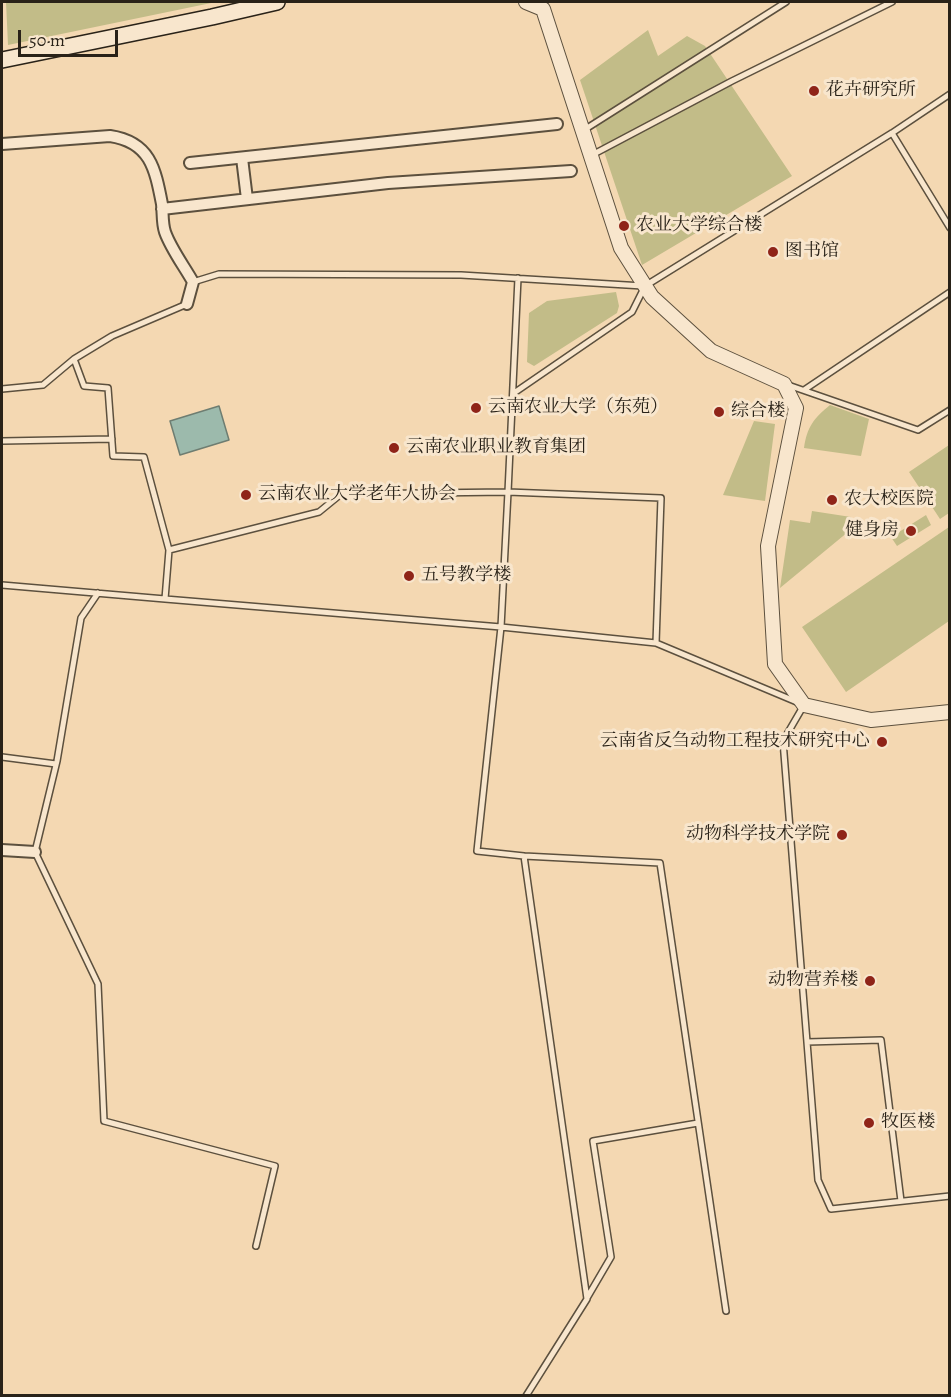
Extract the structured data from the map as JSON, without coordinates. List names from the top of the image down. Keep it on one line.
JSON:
{"places":["花卉研究所","农业大学综合楼","图书馆","云南农业大学（东苑）","综合楼","云南农业职业教育集团","云南农业大学老年人协会","农大校医院","健身房","五号教学楼","云南省反刍动物工程技术研究中心","动物科学技术学院","动物营养楼","牧医楼"],"scale_bar":"50 m"}
